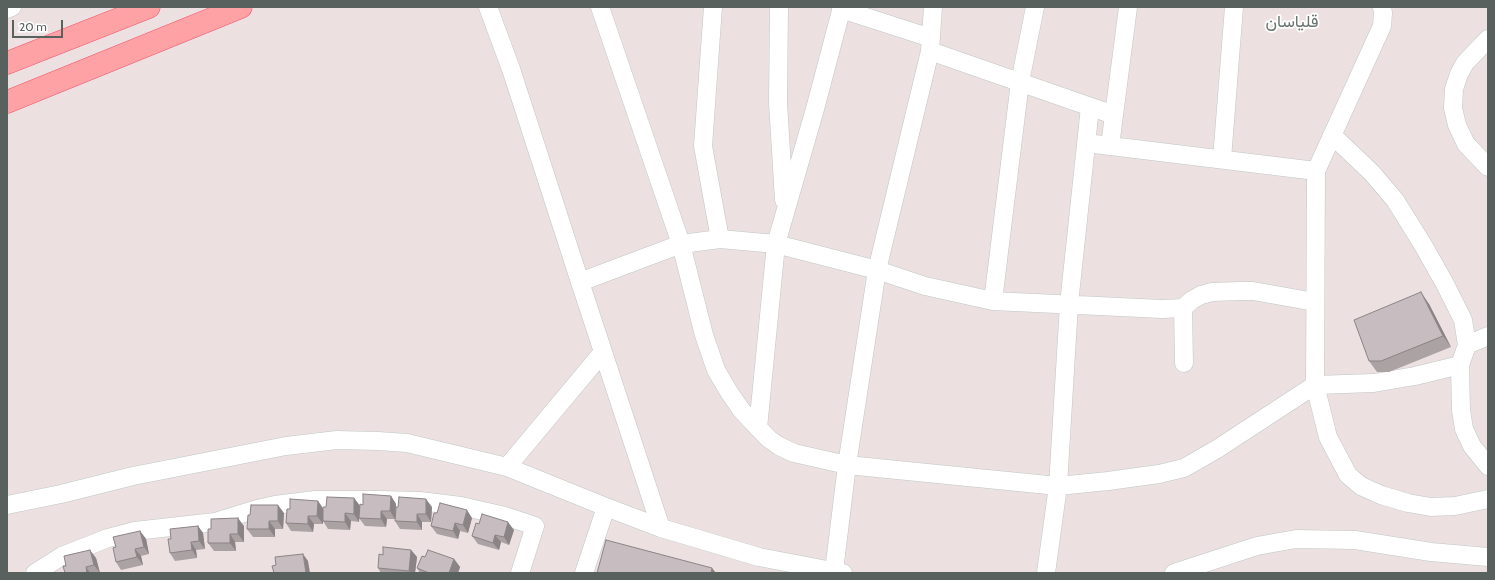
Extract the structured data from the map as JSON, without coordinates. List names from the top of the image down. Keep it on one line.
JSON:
{"districts":["قلياسان"],"scale_bar":"20 m"}
